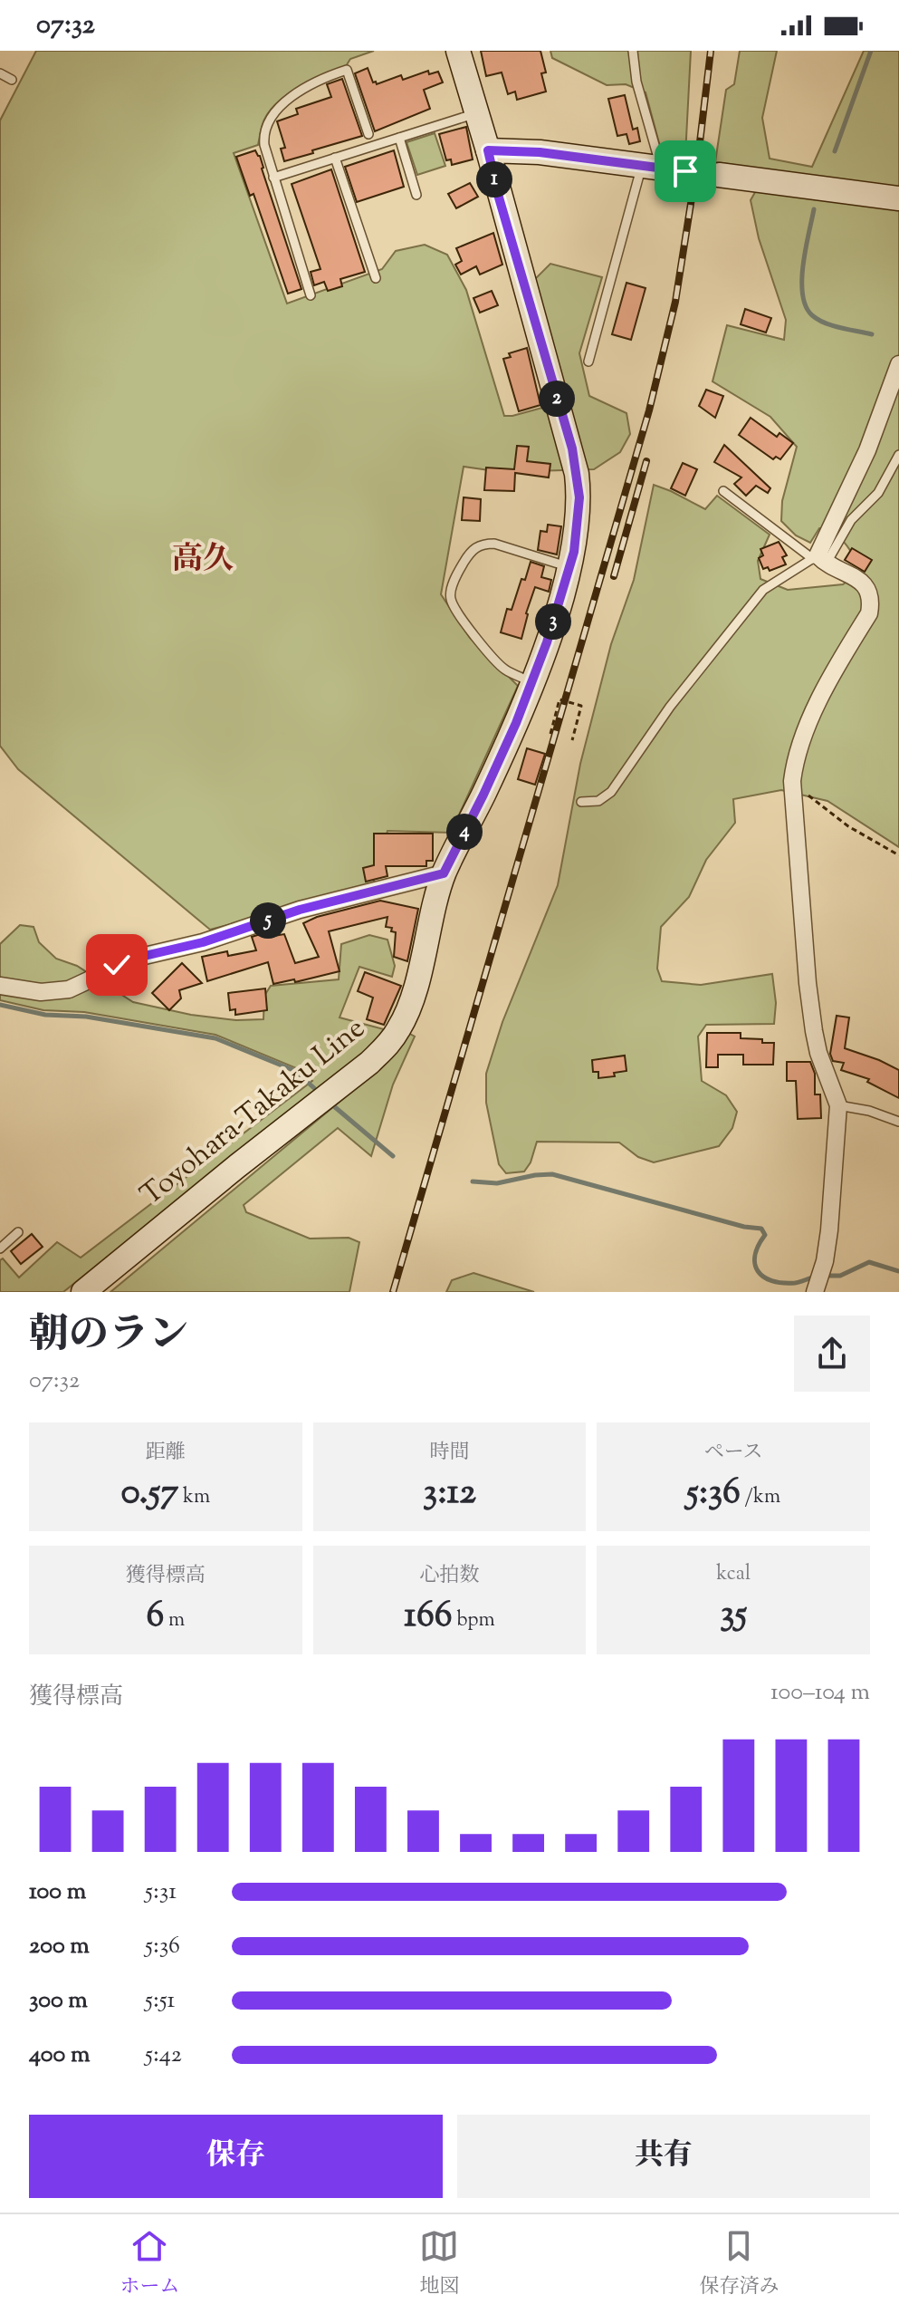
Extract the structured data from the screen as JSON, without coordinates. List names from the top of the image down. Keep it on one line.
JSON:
{"streets":{"main road":["Toyohara-Takaku Line"]},"districts":["高久"],"page":{"status":"07:32","pins":["1","2","3","4","5"],"heading":["朝のラン","07:32"],"stats":[["距離","0.57 km"],["時間","3:12"],["ペース","5:36 /km"],["獲得標高","6 m"],["心拍数","166 bpm"],["kcal","35"]],"chart":["獲得標高","100–104 m"],"list":[{"name":"100 m","note":"5:31"},{"name":"200 m","note":"5:36"},{"name":"300 m","note":"5:51"},{"name":"400 m","note":"5:42"}],"buttons":["保存","共有"],"tabs":["ホーム","地図","保存済み"]}}
